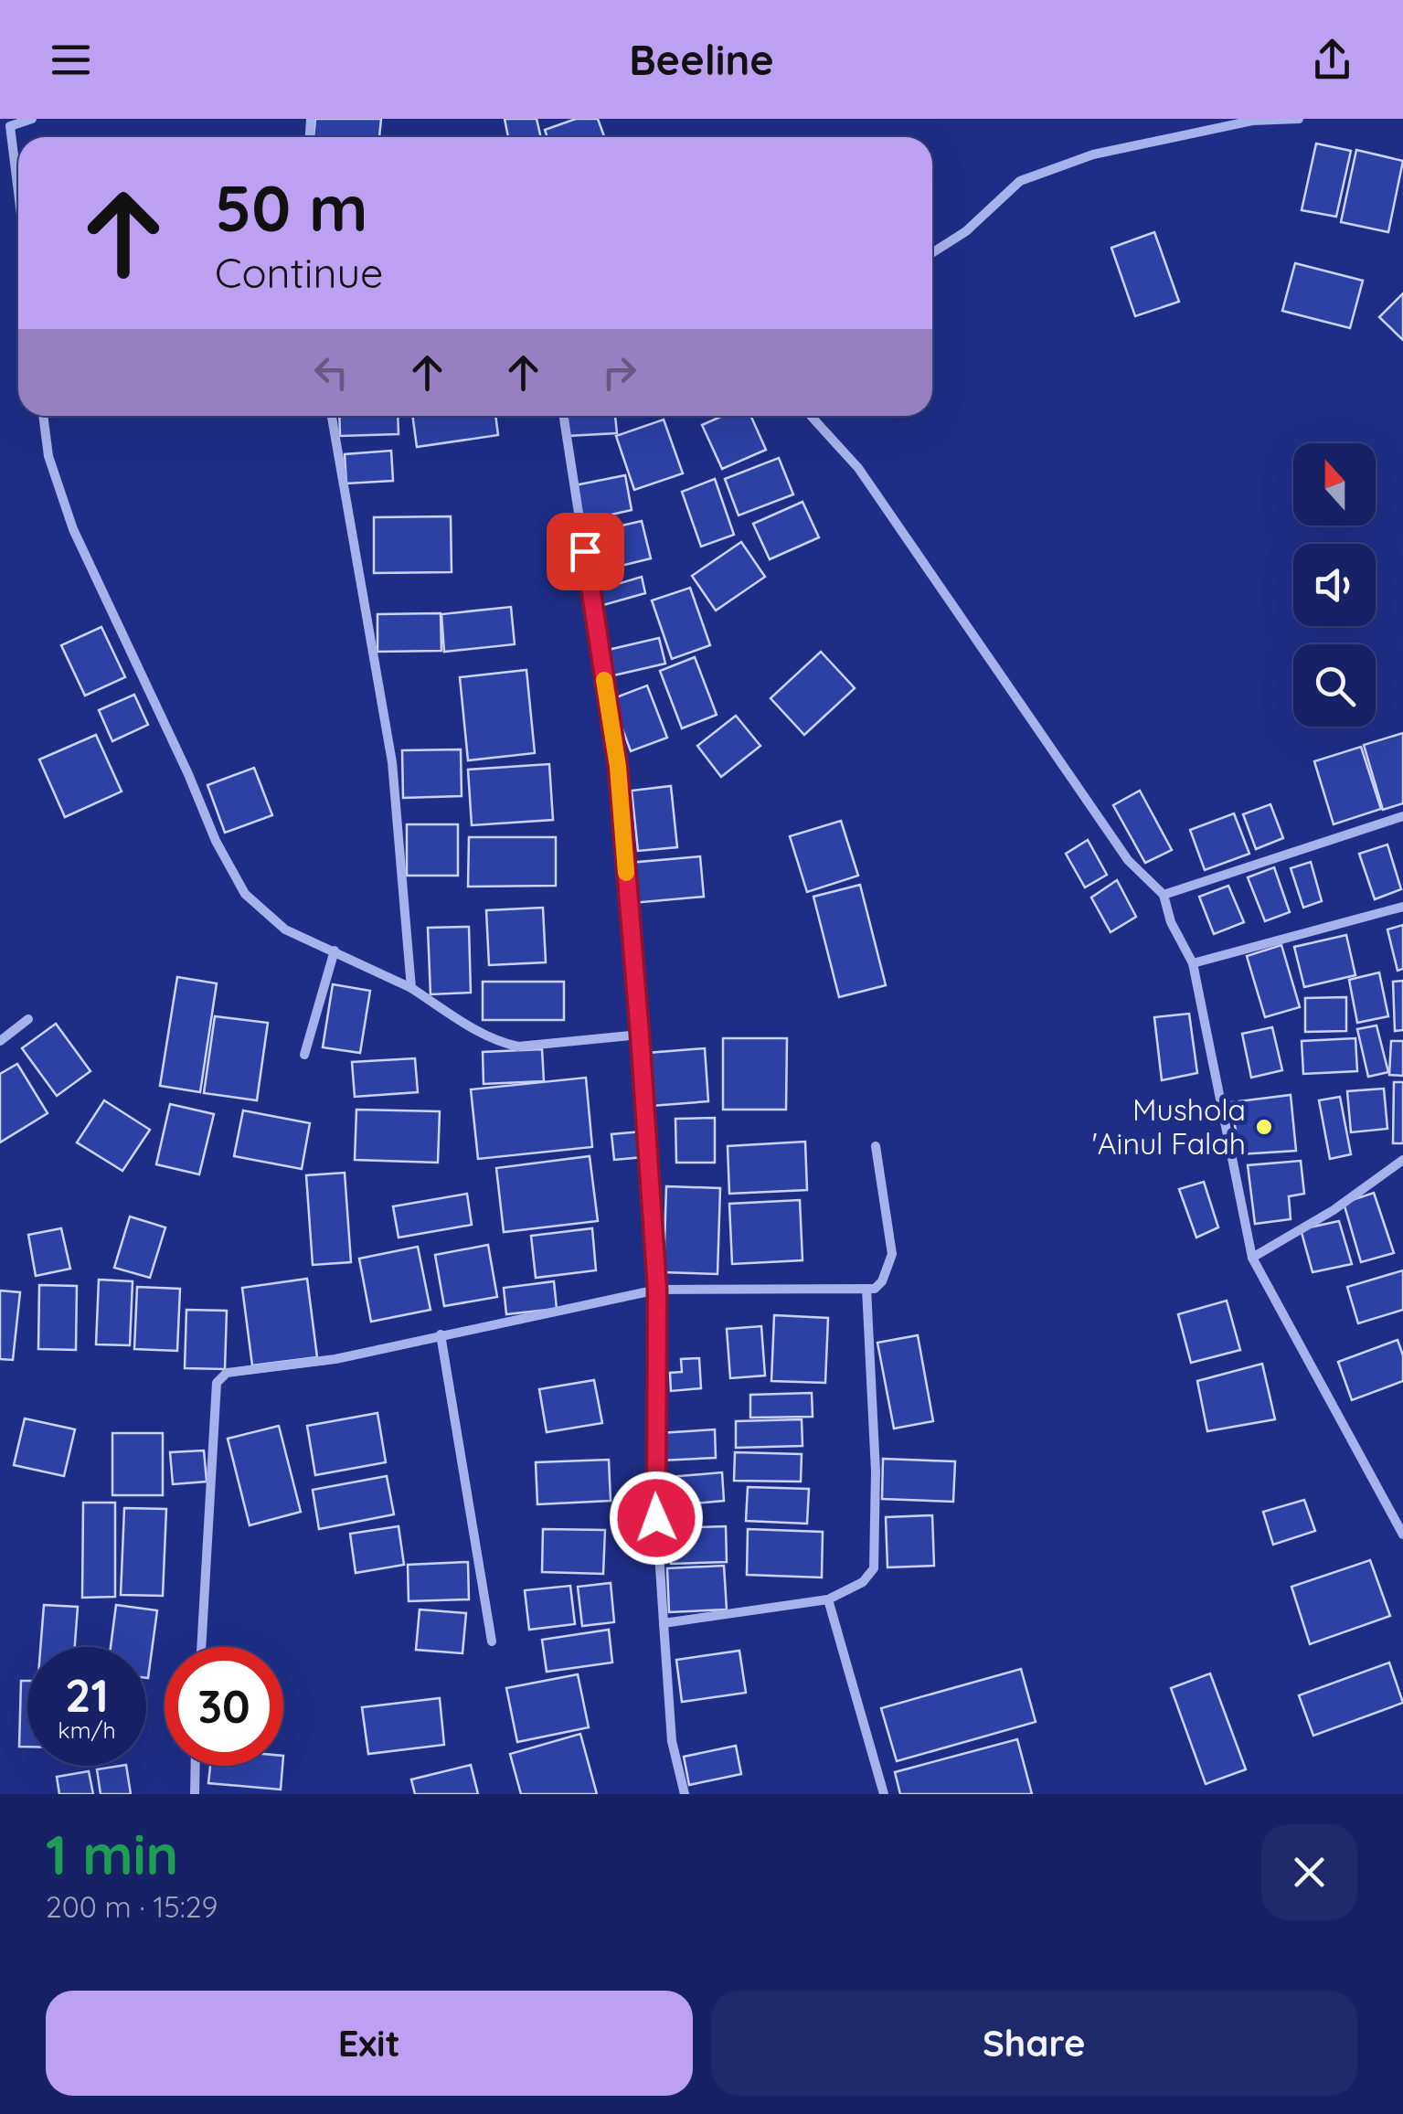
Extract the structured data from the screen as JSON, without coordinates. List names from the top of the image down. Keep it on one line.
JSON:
{"places":["Mushola 'Ainul Falah"],"north":"top","page":{"header":"Beeline","turn":["50 m","Continue"],"speed":"21 km/h","limit":"30","heading":["1 min","200 m · 15:29"],"buttons":["Exit","Share"]}}
